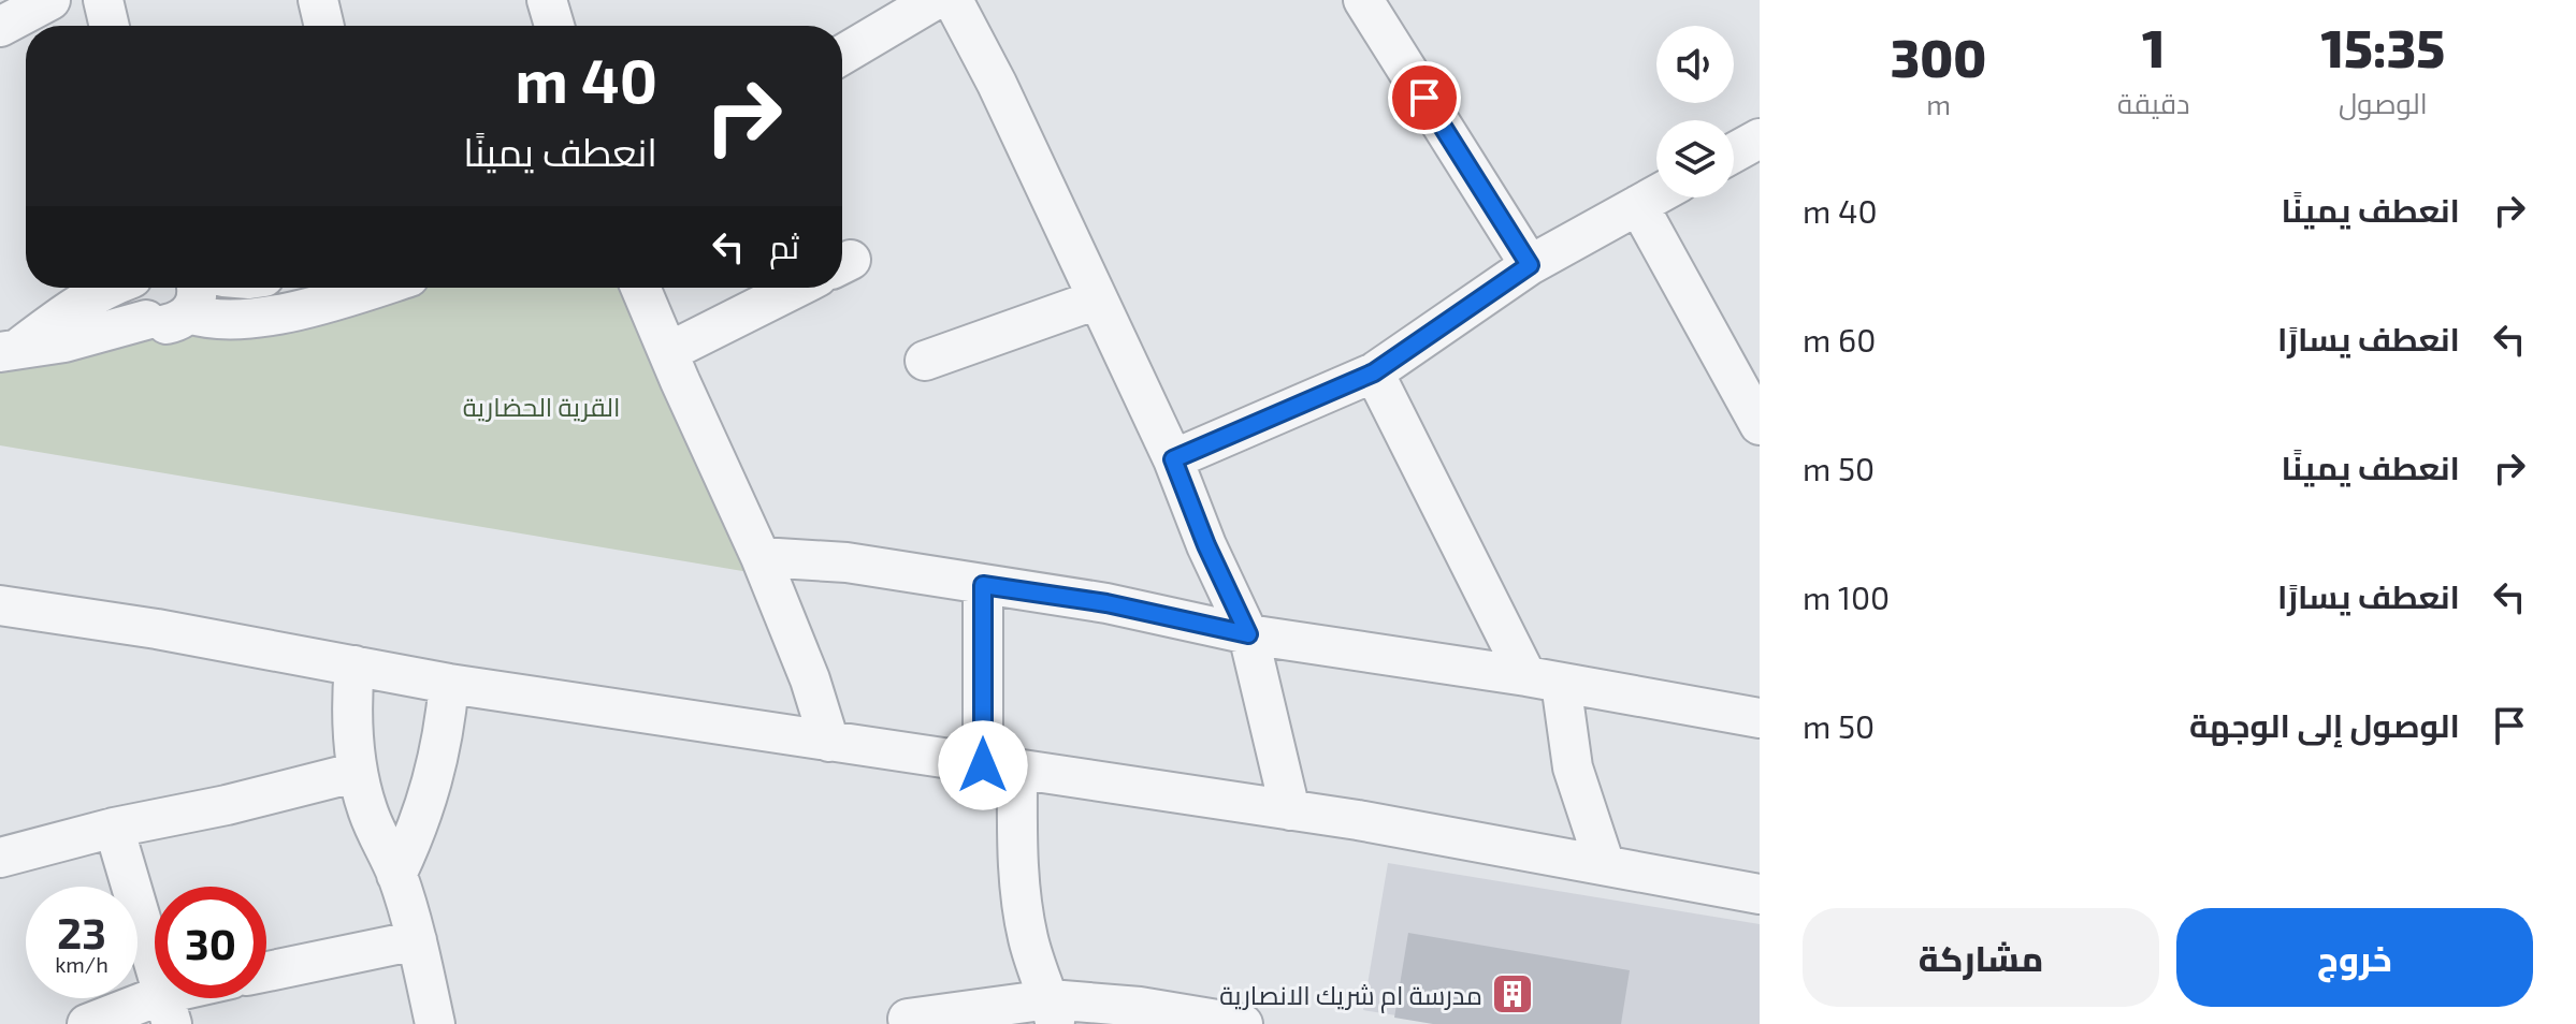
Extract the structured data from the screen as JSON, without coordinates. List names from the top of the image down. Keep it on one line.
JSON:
{"parks":["القرية الحضارية"],"places":{"building":["مدرسة ام شريك الانصارية"]},"page":{"eta":["15:35","الوصول","1","دقيقة","300","m"],"turn":["40 m","انعطف يمينًا"],"list":[{"name":"انعطف يمينًا","value":"40 m"},{"name":"انعطف يسارًا","value":"60 m"},{"name":"انعطف يمينًا","value":"50 m"},{"name":"انعطف يسارًا","value":"100 m"},{"name":"الوصول إلى الوجهة","value":"50 m"}],"then":"ثم","speed":"23 km/h","limit":"30","buttons":["خروج","مشاركة"]}}
